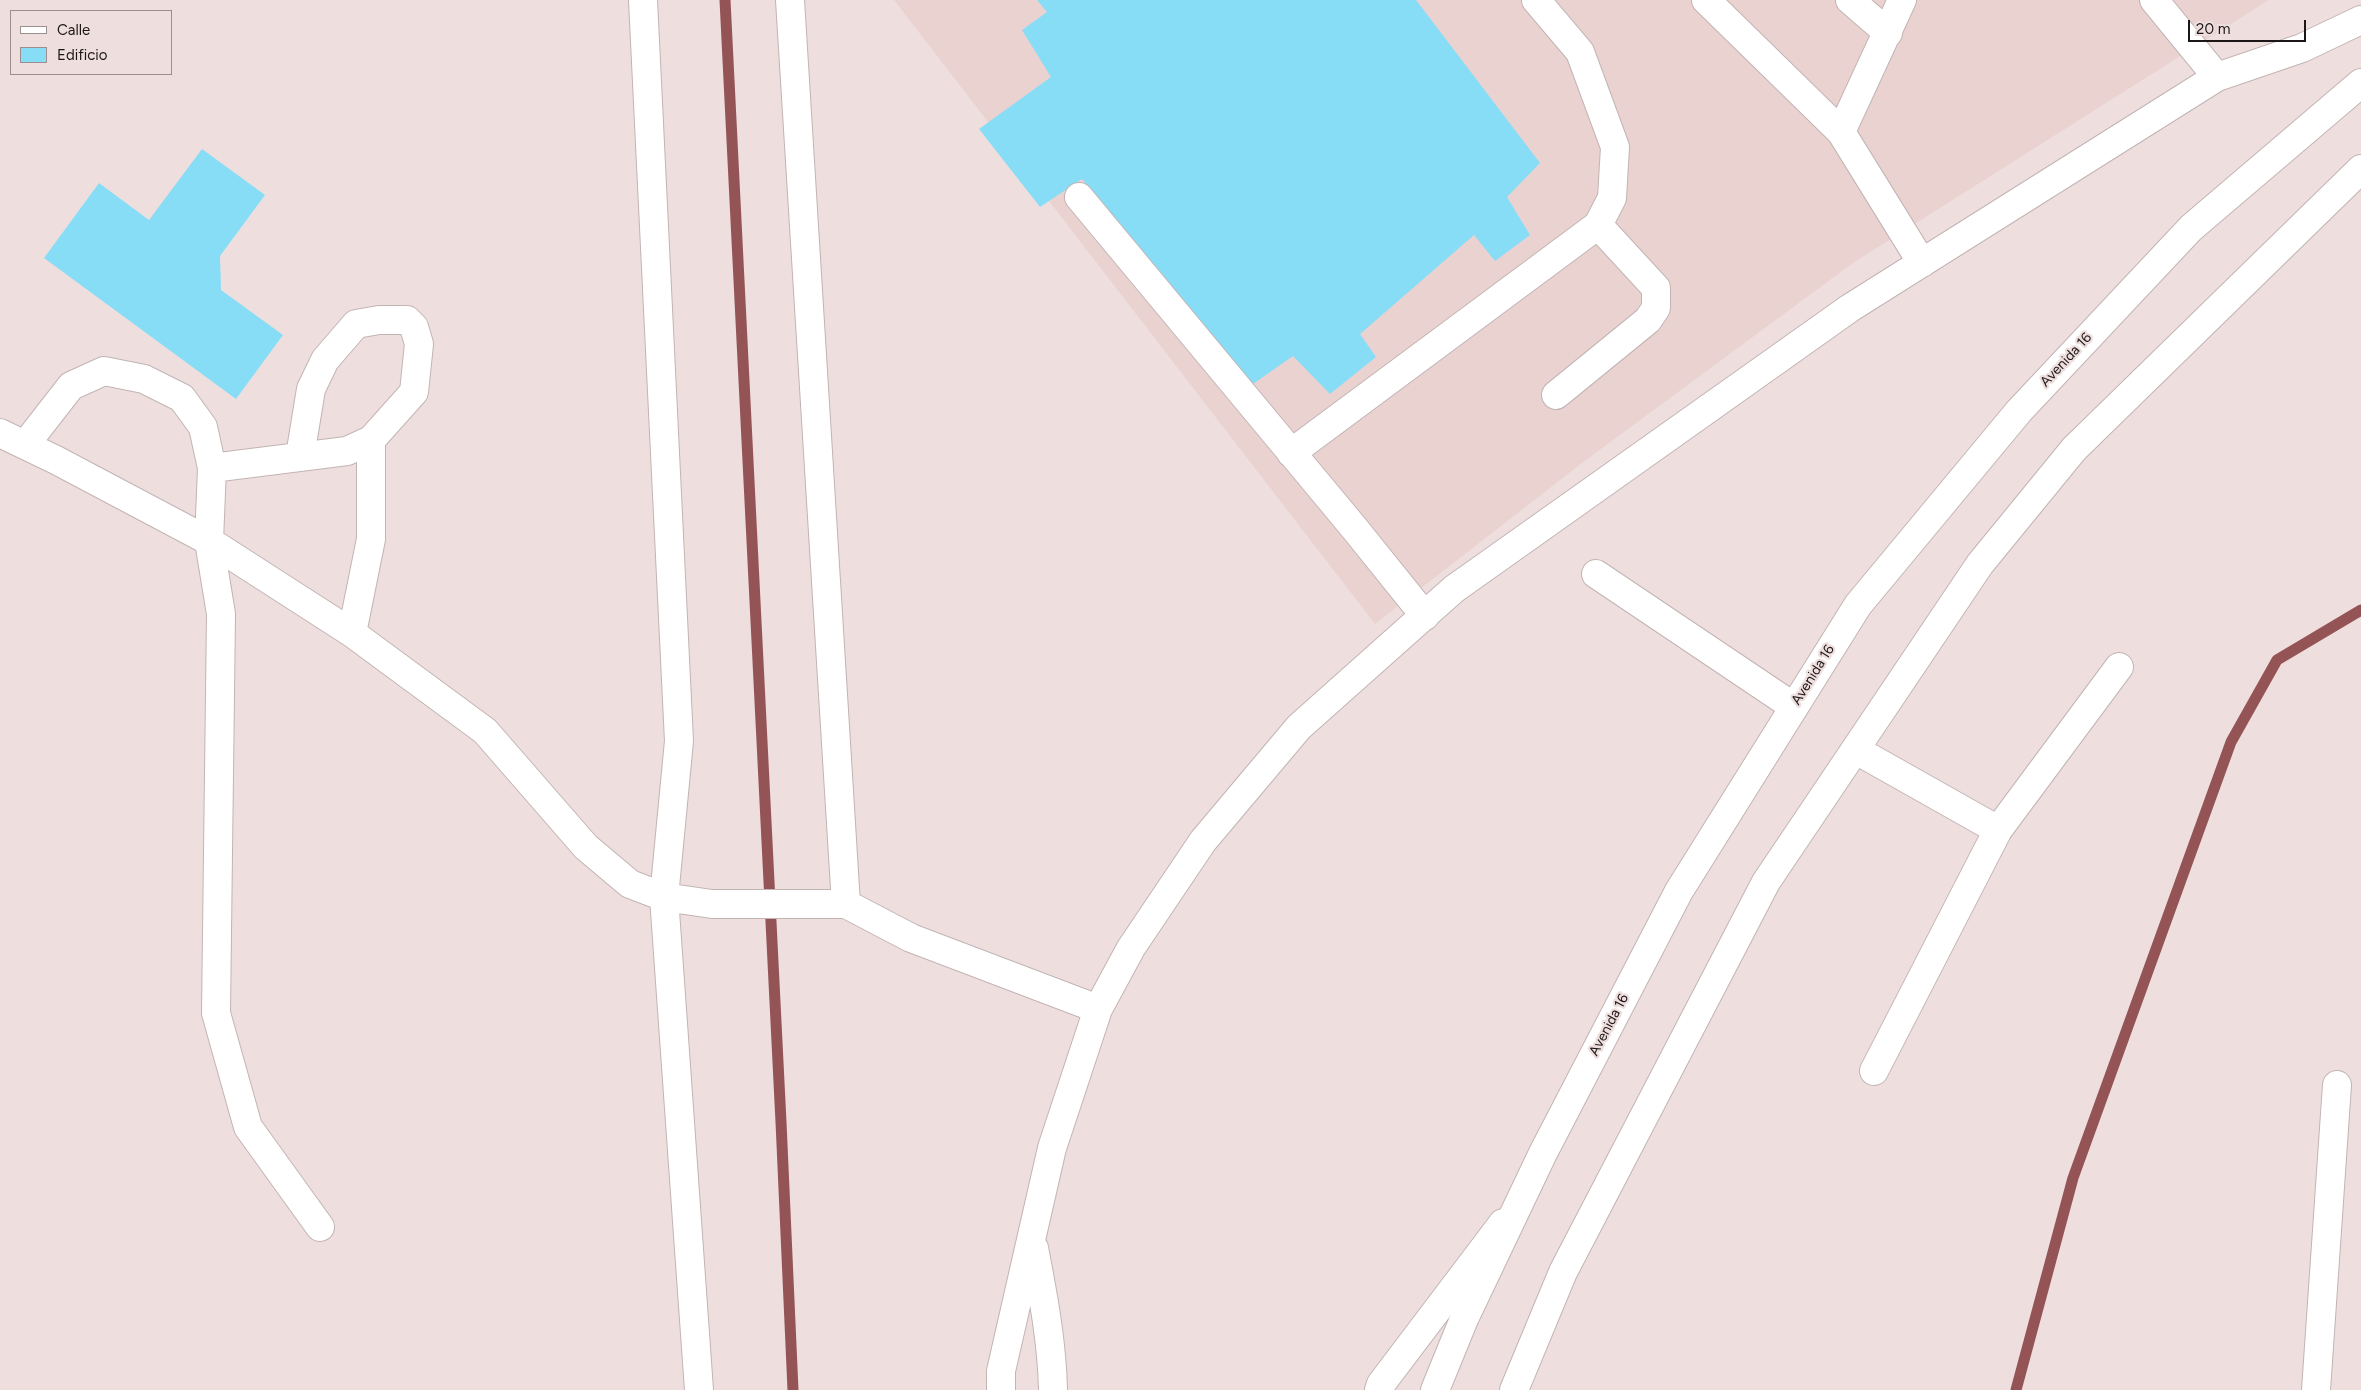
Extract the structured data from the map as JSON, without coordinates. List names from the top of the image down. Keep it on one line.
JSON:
{"streets":{"main road":["Avenida 16"]},"legend":["Calle","Edificio"],"scale_bar":"20 m"}
